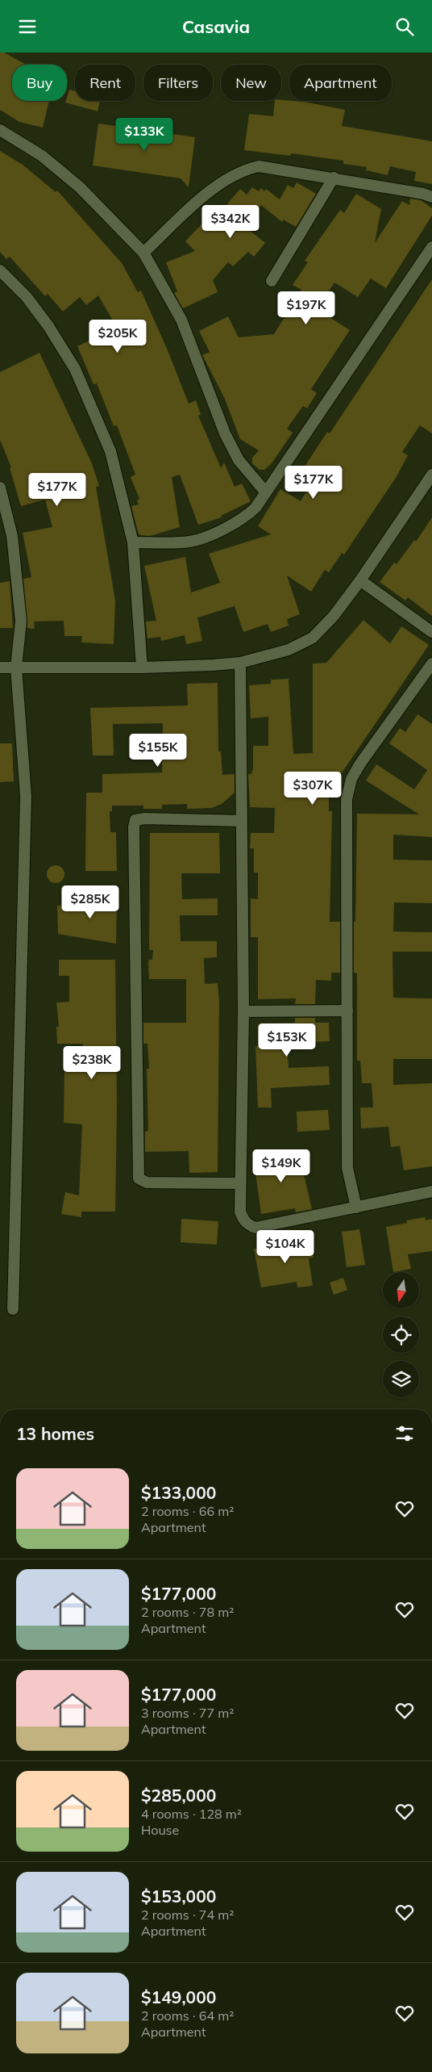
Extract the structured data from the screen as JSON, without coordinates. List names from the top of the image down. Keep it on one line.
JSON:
{"north":"bottom","page":{"header":"Casavia","chip":["Buy","Rent","Filters","New","Apartment"],"price":["$133K","$342K","$197K","$205K","$177K","$177K","$155K","$307K","$285K","$153K","$238K","$149K","$104K"],"heading":"13 homes","list":[{"name":"$133,000","note":"2 rooms · 66 m² · Apartment"},{"name":"$177,000","note":"2 rooms · 78 m² · Apartment"},{"name":"$177,000","note":"3 rooms · 77 m² · Apartment"},{"name":"$285,000","note":"4 rooms · 128 m² · House"},{"name":"$153,000","note":"2 rooms · 74 m² · Apartment"},{"name":"$149,000","note":"2 rooms · 64 m² · Apartment"}]}}
